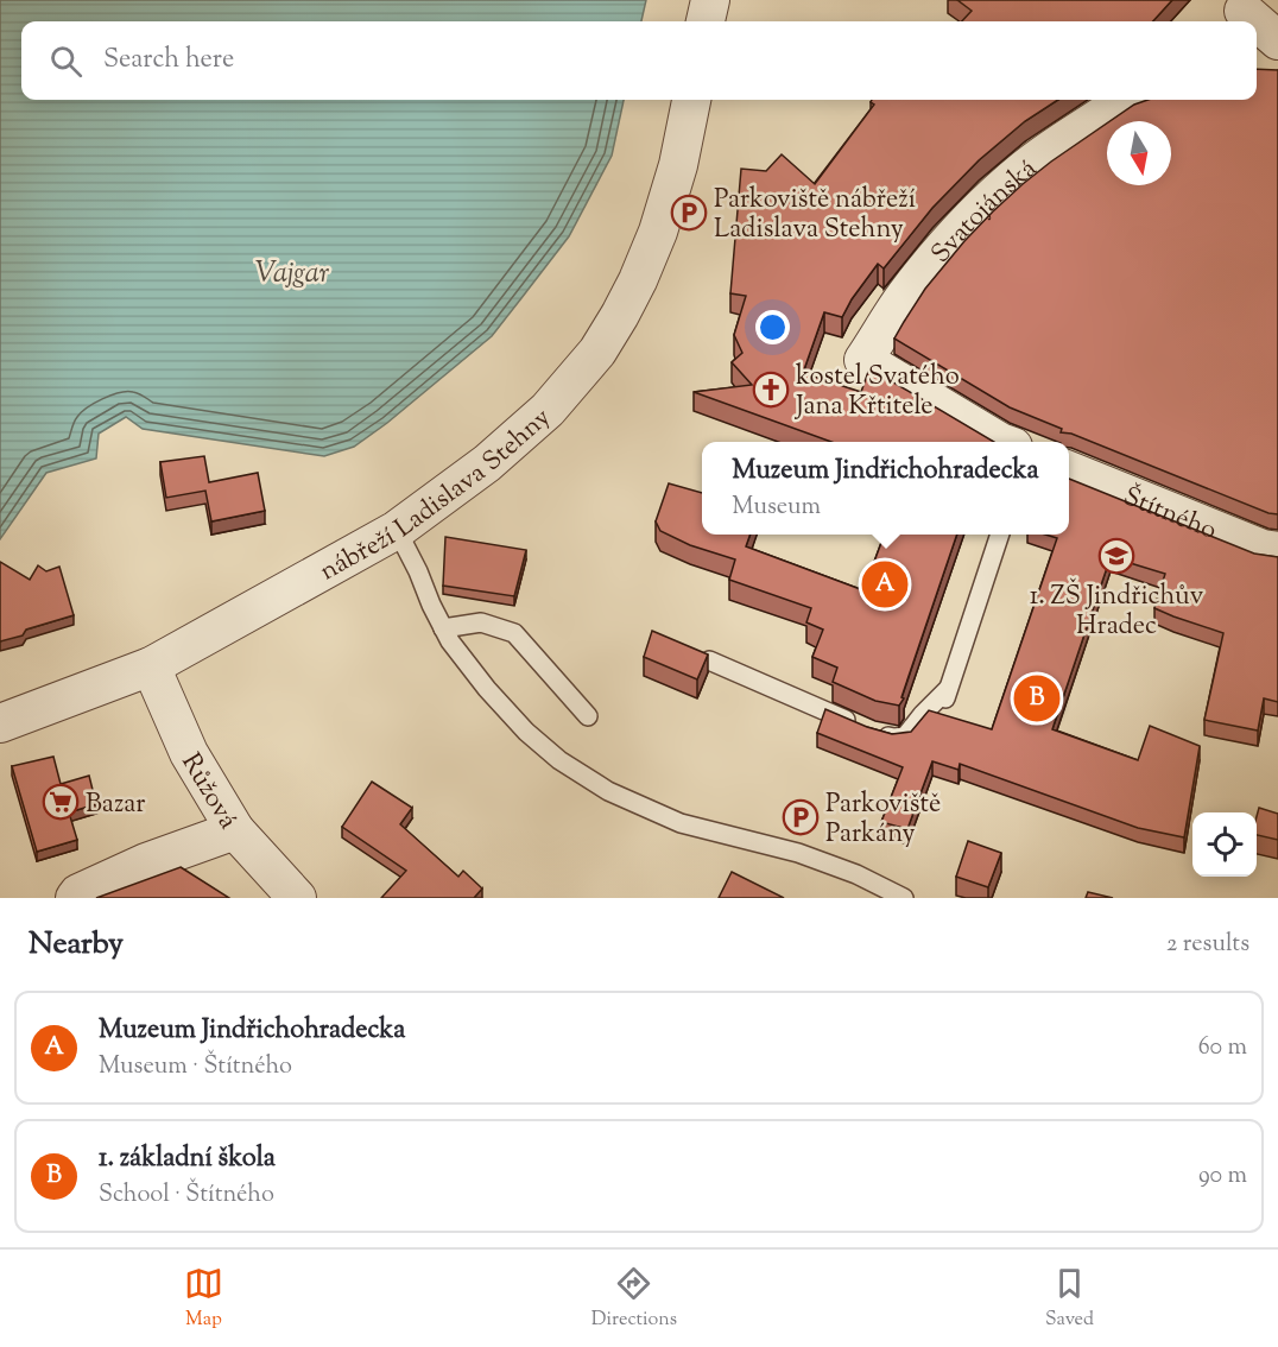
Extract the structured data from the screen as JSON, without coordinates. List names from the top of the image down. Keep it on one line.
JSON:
{"streets":{"street":["Svatojánská","nábřeží Ladislava Stehny","Štítného","Růžová"]},"crossings":[["nábřeží Ladislava Stehny","Růžová"]],"water":["Vajgar"],"places":{"parking":["Parkoviště nábřeží Ladislava Stehny","Parkoviště Parkány"],"church":["kostel Svatého Jana Křtitele"],"school or university":["1. ZŠ Jindřichův Hradec"],"supermarket":["Bazar"]},"north":"bottom","page":{"search":"Search here","popup":["Muzeum Jindřichohradecka","Museum"],"pins":["A","B"],"heading":["Nearby","2 results"],"list":[{"mark":"A","name":"Muzeum Jindřichohradecka","note":"Museum · Štítného","value":"60 m"},{"mark":"B","name":"1. základní škola","note":"School · Štítného","value":"90 m"}],"nav":["Map","Directions","Saved"]}}
